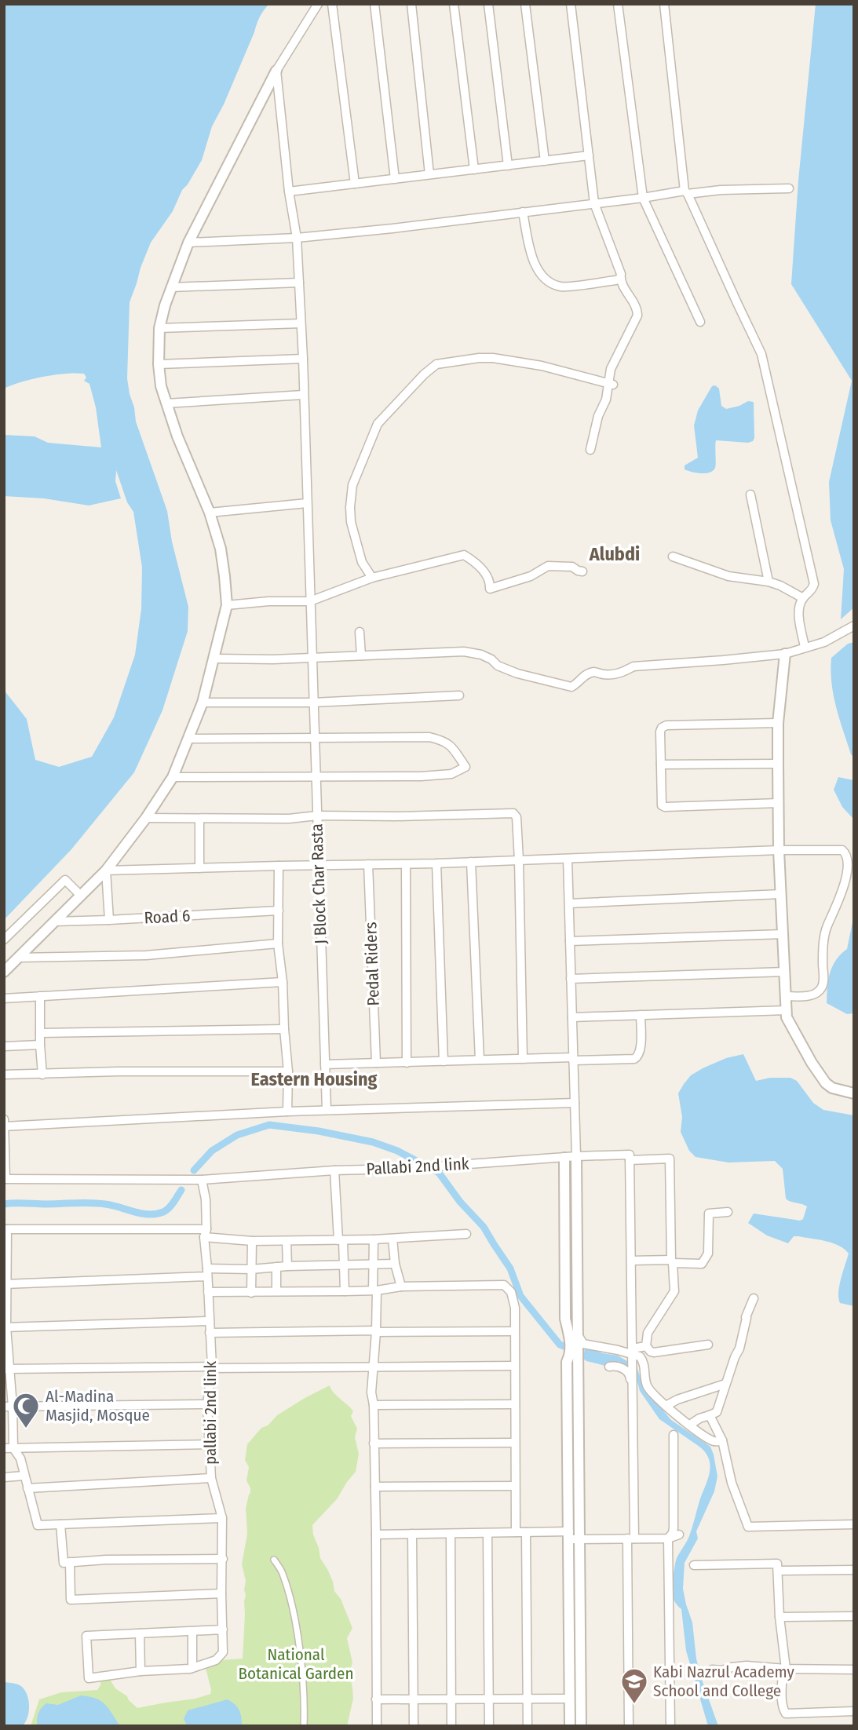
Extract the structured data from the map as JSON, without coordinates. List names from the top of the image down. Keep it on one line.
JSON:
{"streets":{"street":["J Block Char Rasta","Road 6","Pedal Riders","Pallabi 2nd link","pallabi 2nd link"]},"crossings":[["Pallabi 2nd link","pallabi 2nd link"]],"districts":["Alubdi","Eastern Housing"],"parks":["National Botanical Garden"],"places":{"mosque":["Al-Madina Masjid, Mosque"],"school or university":["Kabi Nazrul Academy School and College"]}}
